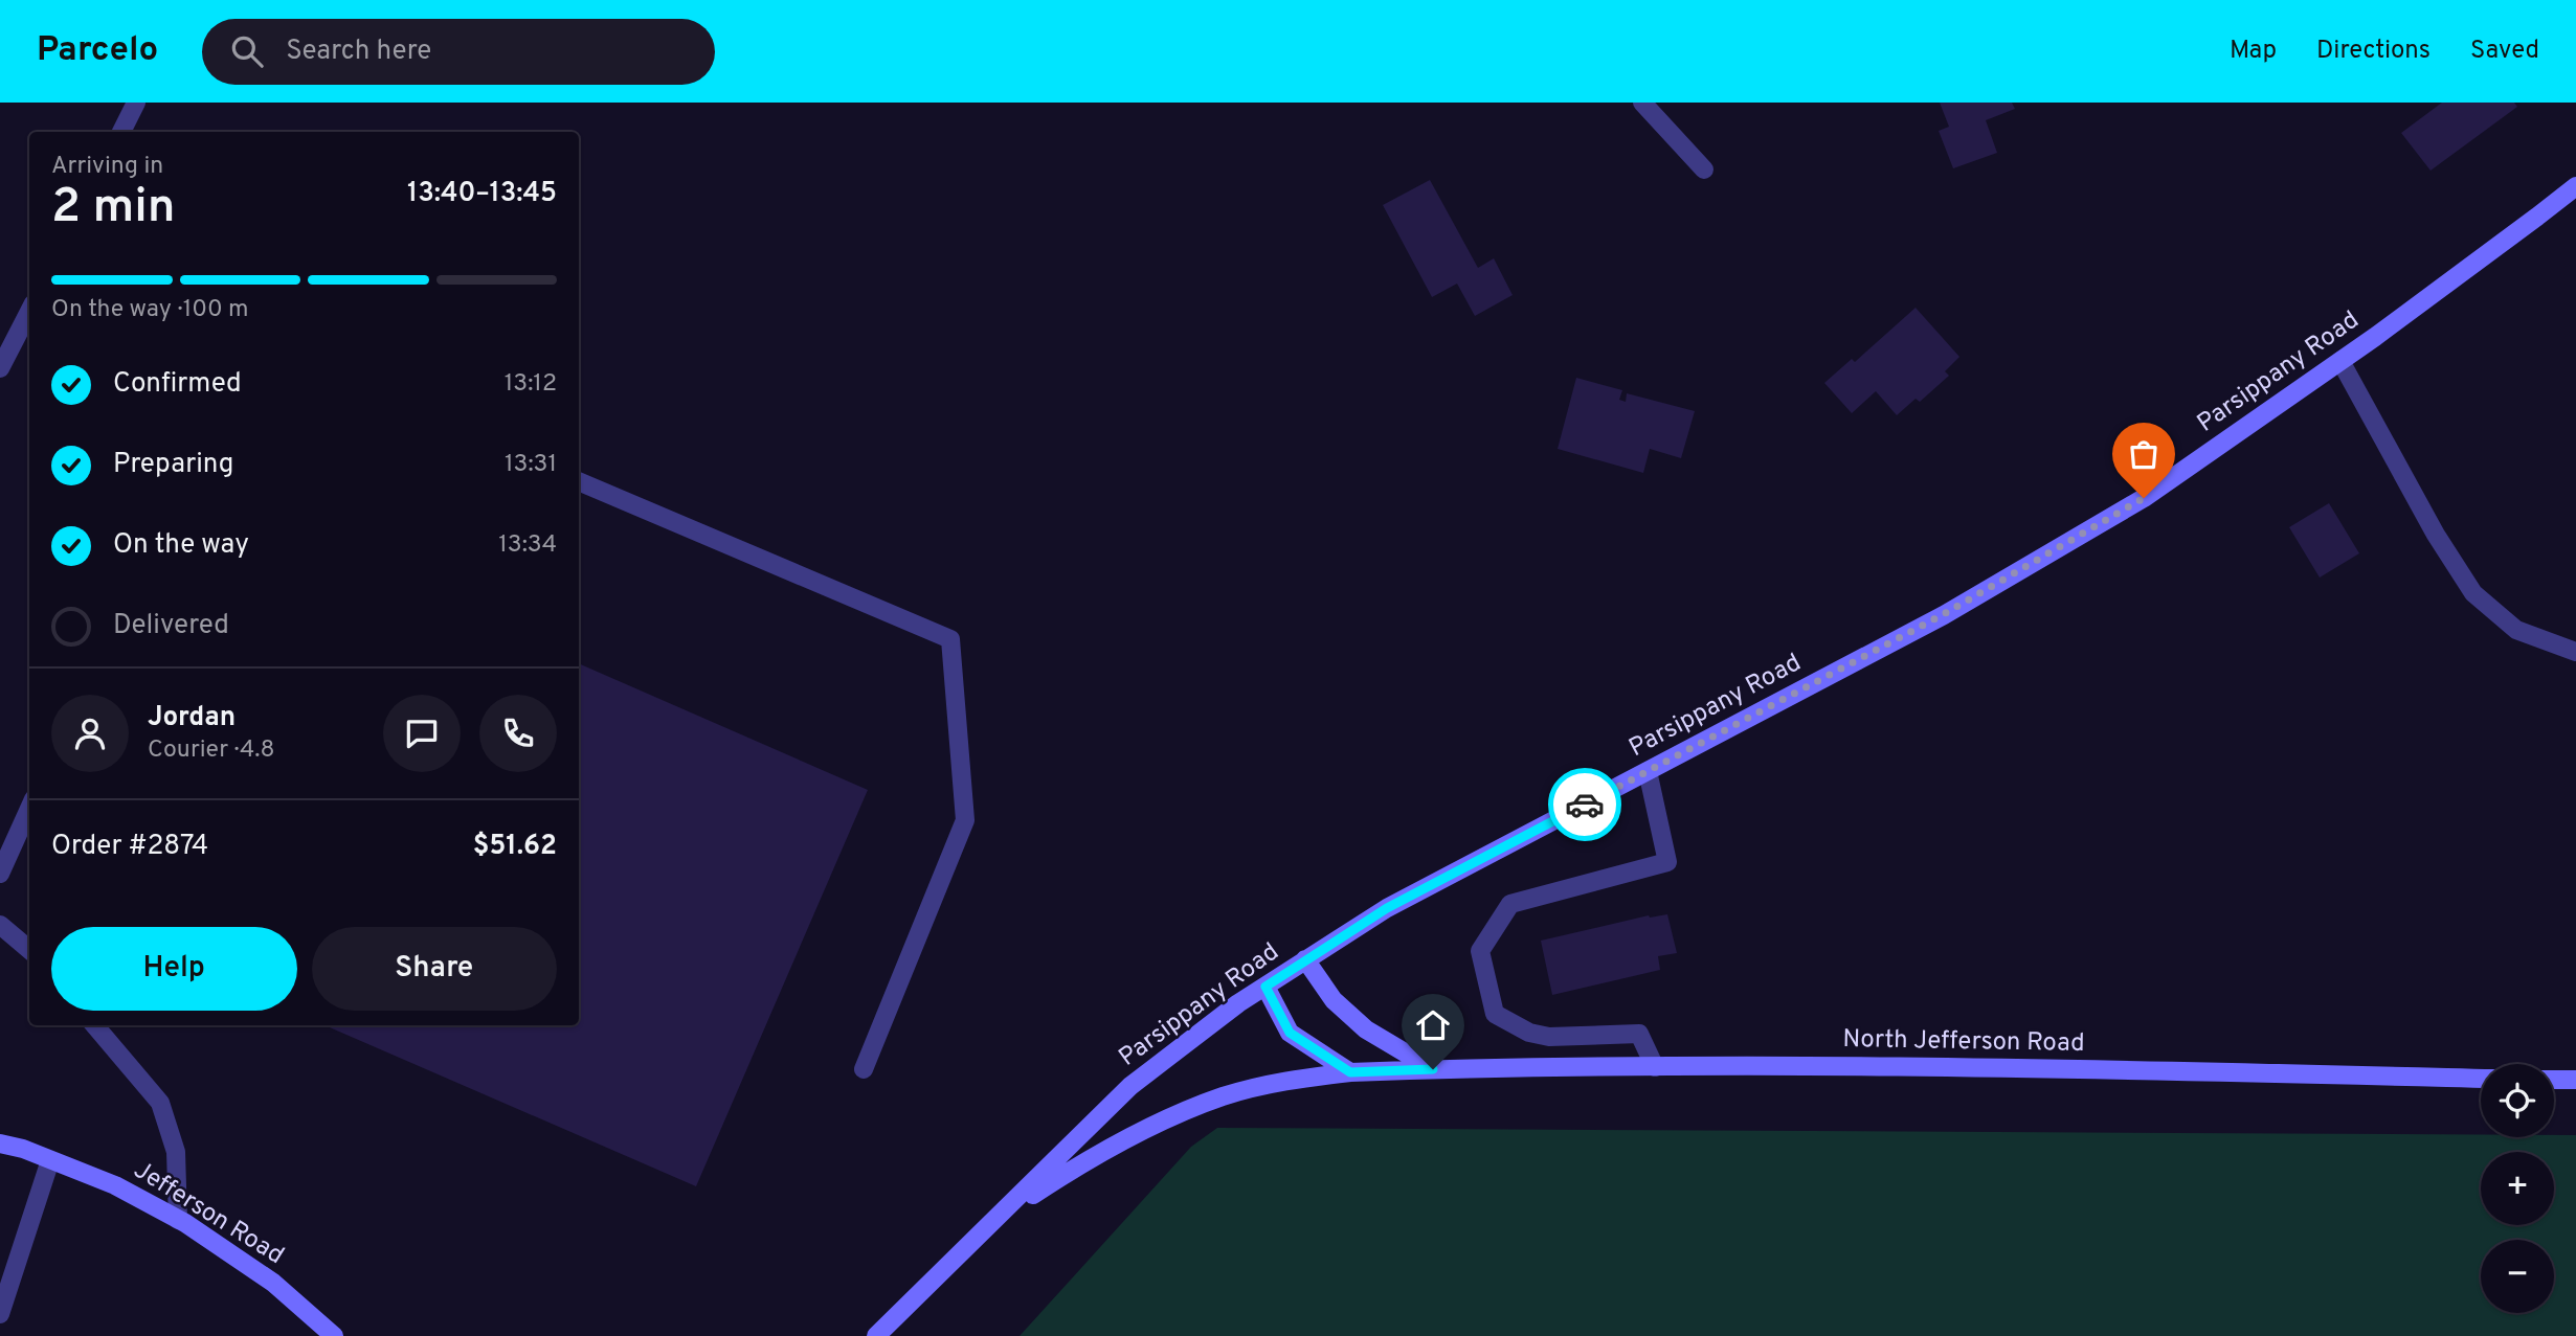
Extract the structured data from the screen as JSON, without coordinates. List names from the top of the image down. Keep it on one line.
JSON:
{"streets":{"main road":["Parsippany Road","North Jefferson Road","Jefferson Road"]},"crossings":[["Parsippany Road","North Jefferson Road"]],"page":{"header":"Parcelo","search":"Search here","nav":["Map","Directions","Saved"],"heading":["2 min","Arriving in","13:40–13:45"],"panel":["Jordan","Courier · 4.8","Order #2874","$51.62"],"bar":"On the way · 100 m","list":[["Confirmed","13:12"],["Preparing","13:31"],["On the way","13:34"],"Delivered"],"buttons":["Help","Share"],"map_buttons":["+","−"]}}
